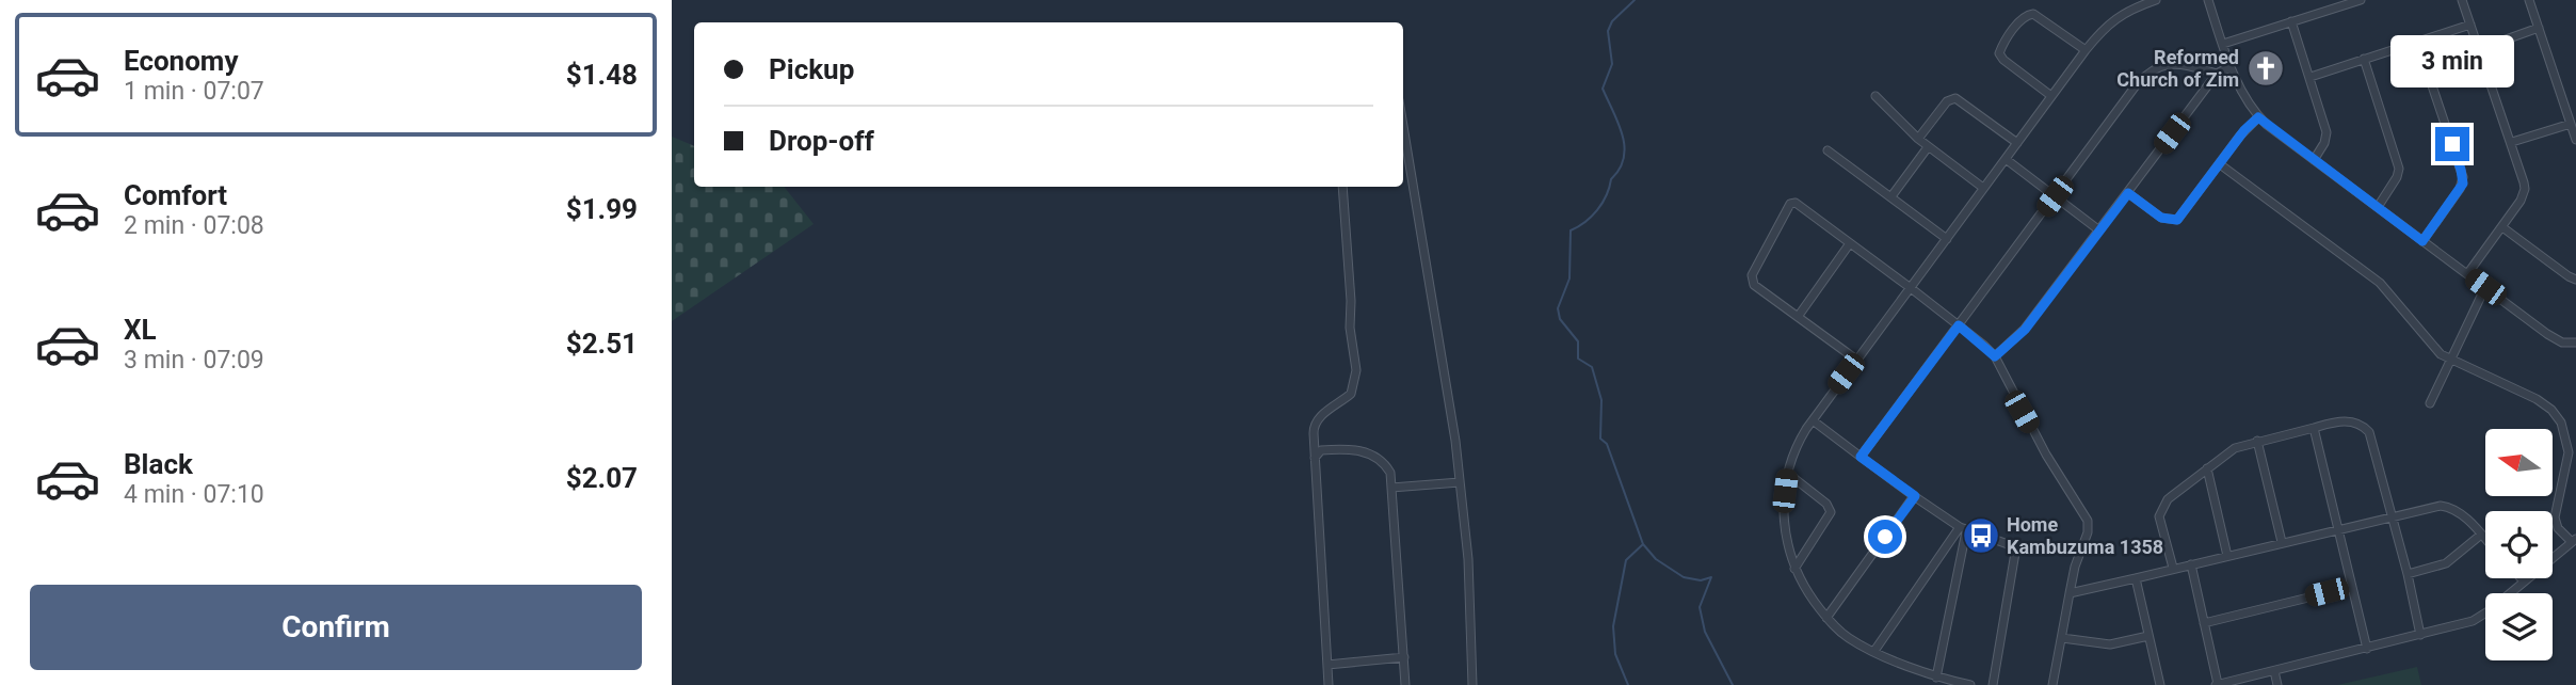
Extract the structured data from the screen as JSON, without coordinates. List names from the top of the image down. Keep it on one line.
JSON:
{"places":{"church":["Reformed Church of Zim"],"bus stop":["Home Kambuzuma 1358"]},"north":"left","page":{"list":[{"name":"Economy","note":"1 min · 07:07","value":"$1.48"},{"name":"Comfort","note":"2 min · 07:08","value":"$1.99"},{"name":"XL","note":"3 min · 07:09","value":"$2.51"},{"name":"Black","note":"4 min · 07:10","value":"$2.07"}],"banner":["Pickup","Drop-off"],"bubble":"3 min","buttons":"Confirm"}}
